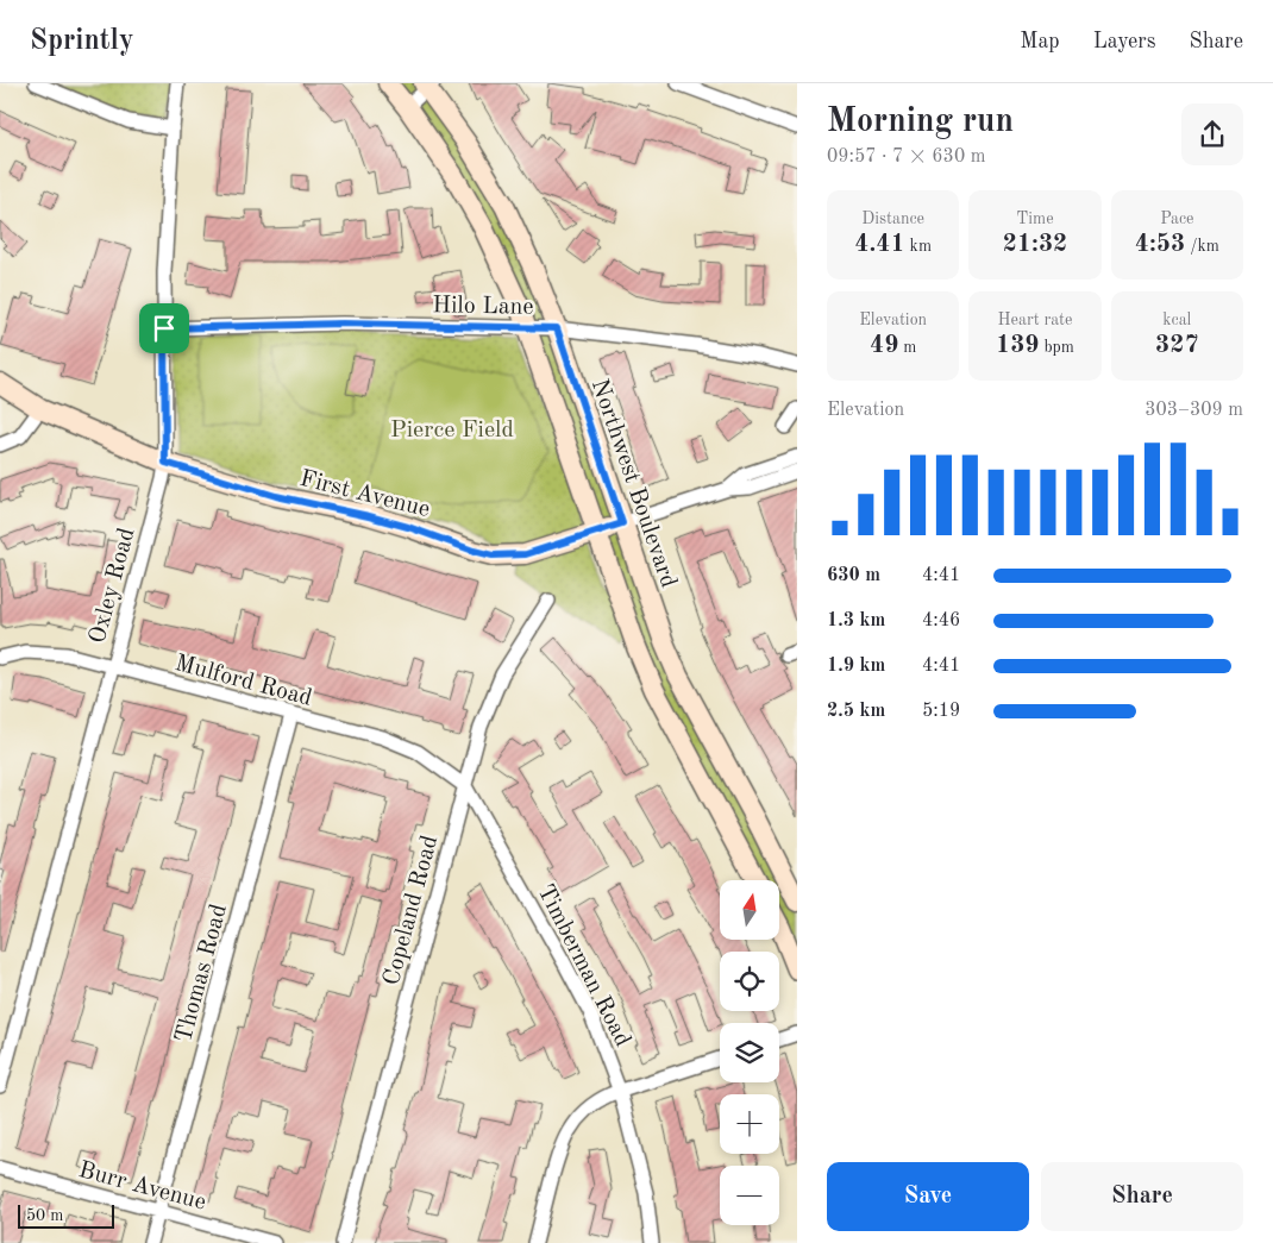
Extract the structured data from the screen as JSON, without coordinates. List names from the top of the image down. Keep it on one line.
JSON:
{"streets":{"main road":["Northwest Boulevard","First Avenue"],"street":["Hilo Lane","Oxley Road","Mulford Road","Copeland Road","Timberman Road","Thomas Road","Burr Avenue"]},"crossings":[["Hilo Lane","Northwest Boulevard"],["Hilo Lane","Oxley Road"],["Northwest Boulevard","First Avenue"],["First Avenue","Oxley Road"],["Oxley Road","Mulford Road"],["Mulford Road","Copeland Road"],["Mulford Road","Timberman Road"],["Mulford Road","Thomas Road"],["Copeland Road","Timberman Road"],["Thomas Road","Burr Avenue"]],"parks":["Pierce Field"],"scale_bar":"50 m","north":"top","page":{"header":"Sprintly","nav":["Map","Layers","Share"],"heading":["Morning run","09:57 · 7 × 630 m"],"stats":[["Distance","4.41 km"],["Time","21:32"],["Pace","4:53 /km"],["Elevation","49 m"],["Heart rate","139 bpm"],["kcal","327"]],"chart":["Elevation","303–309 m"],"list":[{"name":"630 m","note":"4:41"},{"name":"1.3 km","note":"4:46"},{"name":"1.9 km","note":"4:41"},{"name":"2.5 km","note":"5:19"}],"map_buttons":["+","−"],"buttons":["Save","Share"],"scale":"50 m"}}
